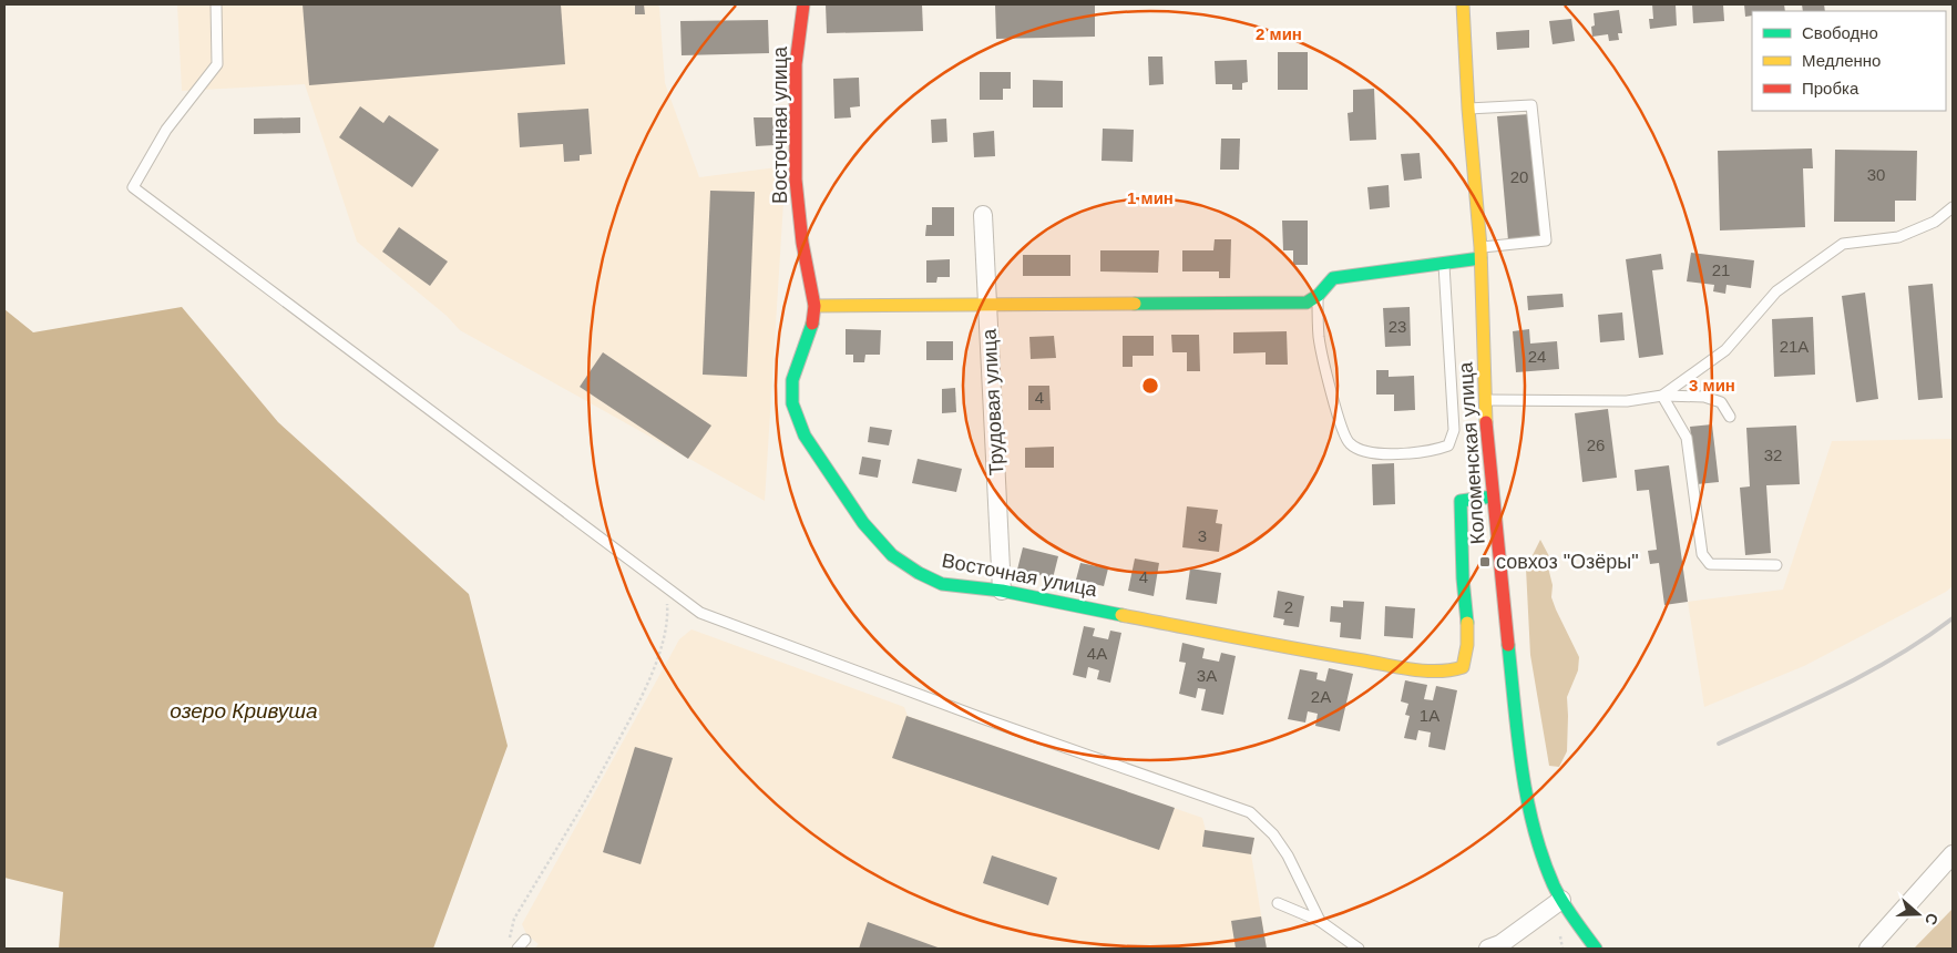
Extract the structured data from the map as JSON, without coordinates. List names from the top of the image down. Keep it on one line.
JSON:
{"streets":{"street":["Восточная улица","Трудовая улица","Коломенская улица"]},"crossings":[["Восточная улица","Трудовая улица"],["Восточная улица","Коломенская улица"]],"water":["озеро Кривуша"],"places":{"transit":["совхоз \"Озёры\""]},"house_numbers":["30","20","21","23","21А","24","4","26","32","3","4","2","4А","3А","2А","1А"],"legend":["Свободно","Медленно","Пробка"],"north":"right","rings":["2 мин","1 мин","3 мин"]}
